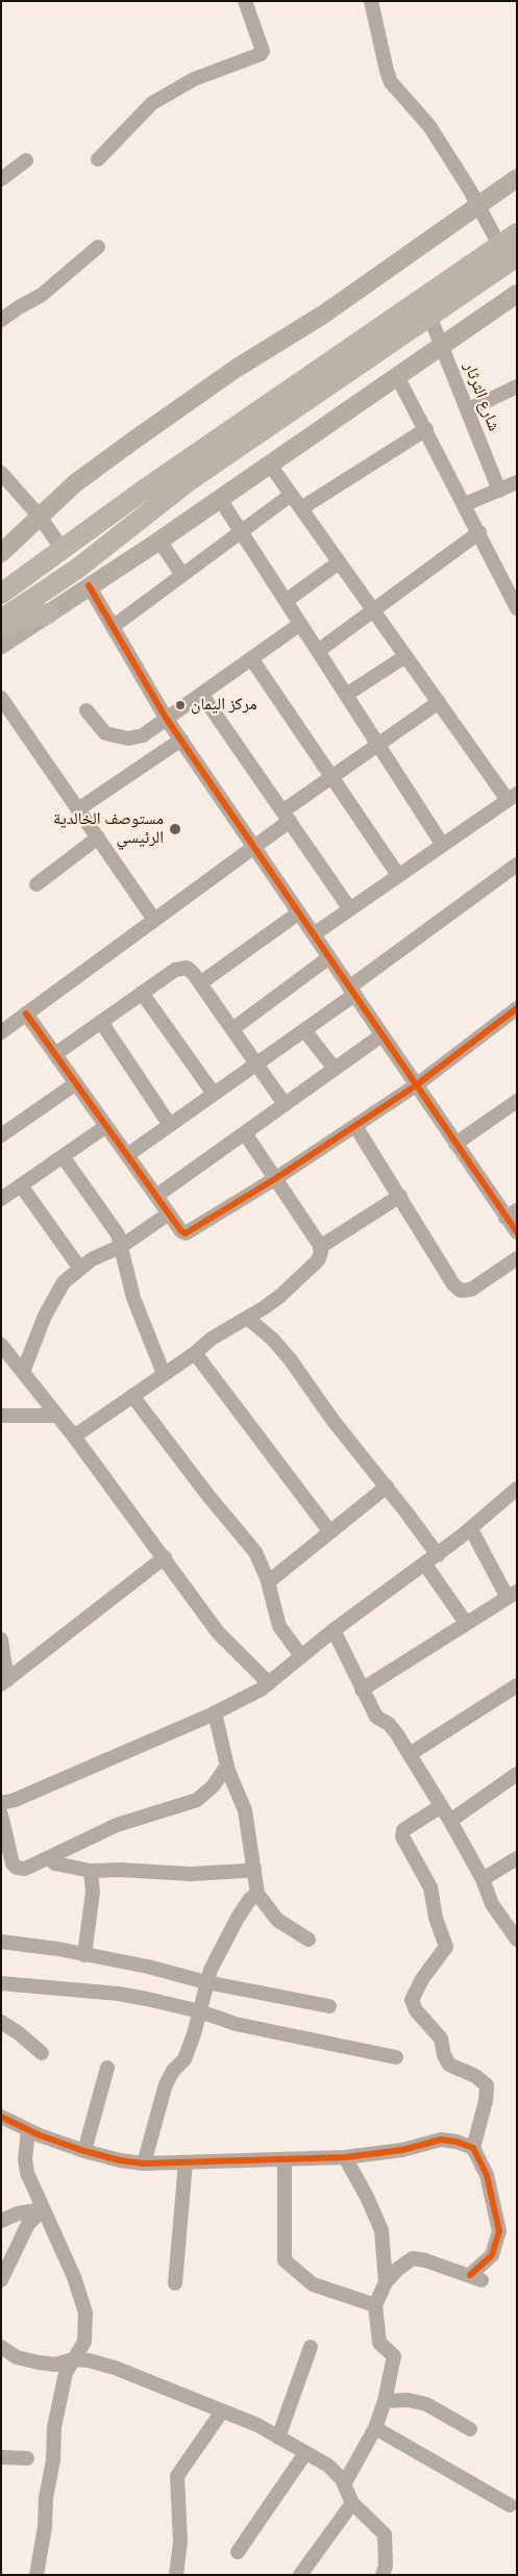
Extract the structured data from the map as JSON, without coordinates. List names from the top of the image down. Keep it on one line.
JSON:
{"streets":{"street":["شارع الثرثار"]},"places":["مركز اليمان","مستوصف الخالدية الرئيسي"]}
